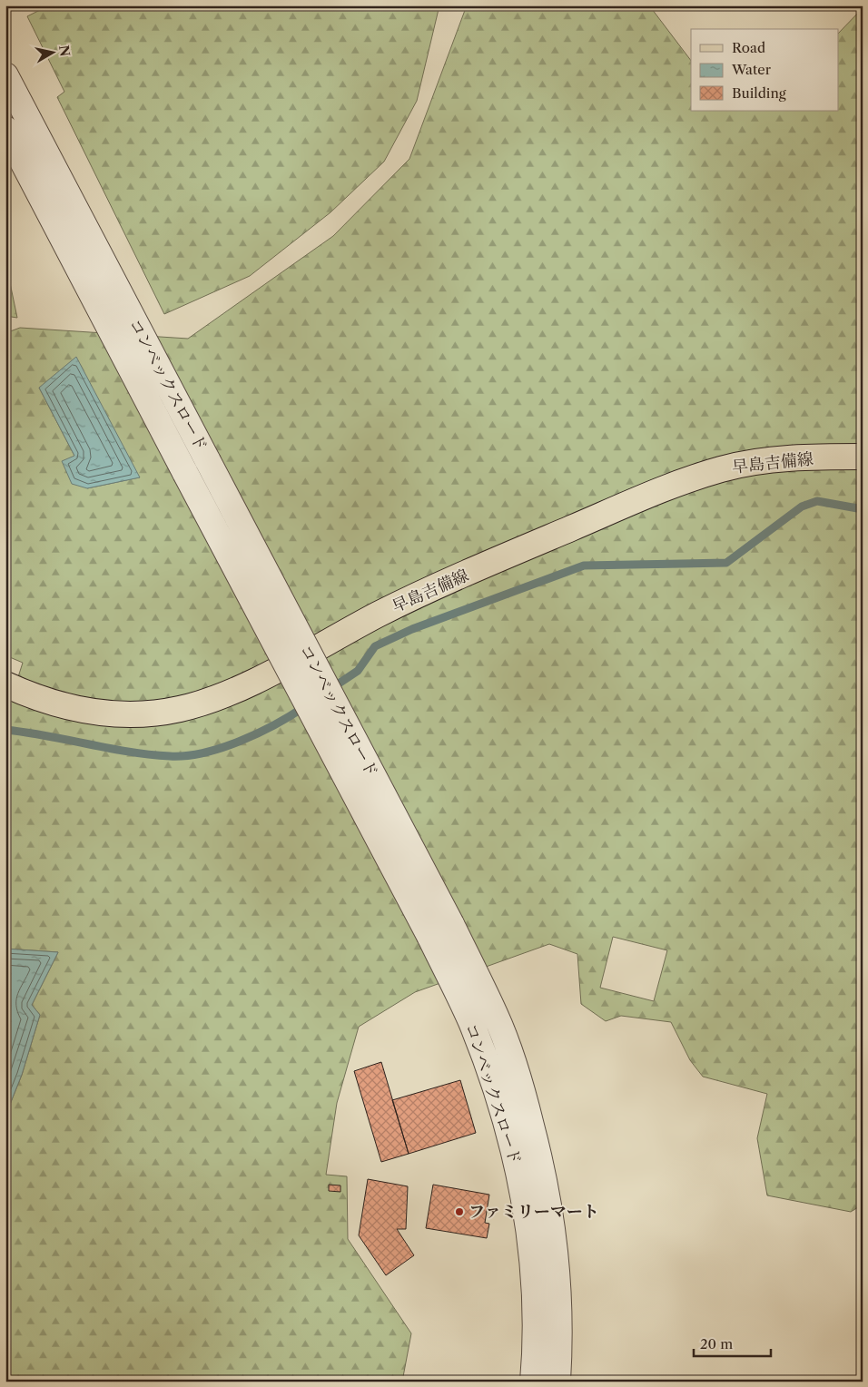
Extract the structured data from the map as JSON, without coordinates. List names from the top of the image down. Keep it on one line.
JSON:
{"streets":{"main road":["早島吉備線"],"street":["コンベックスロード"]},"places":["ファミリーマート"],"legend":["Road","Water","Building"],"scale_bar":"20 m","north":"right"}
